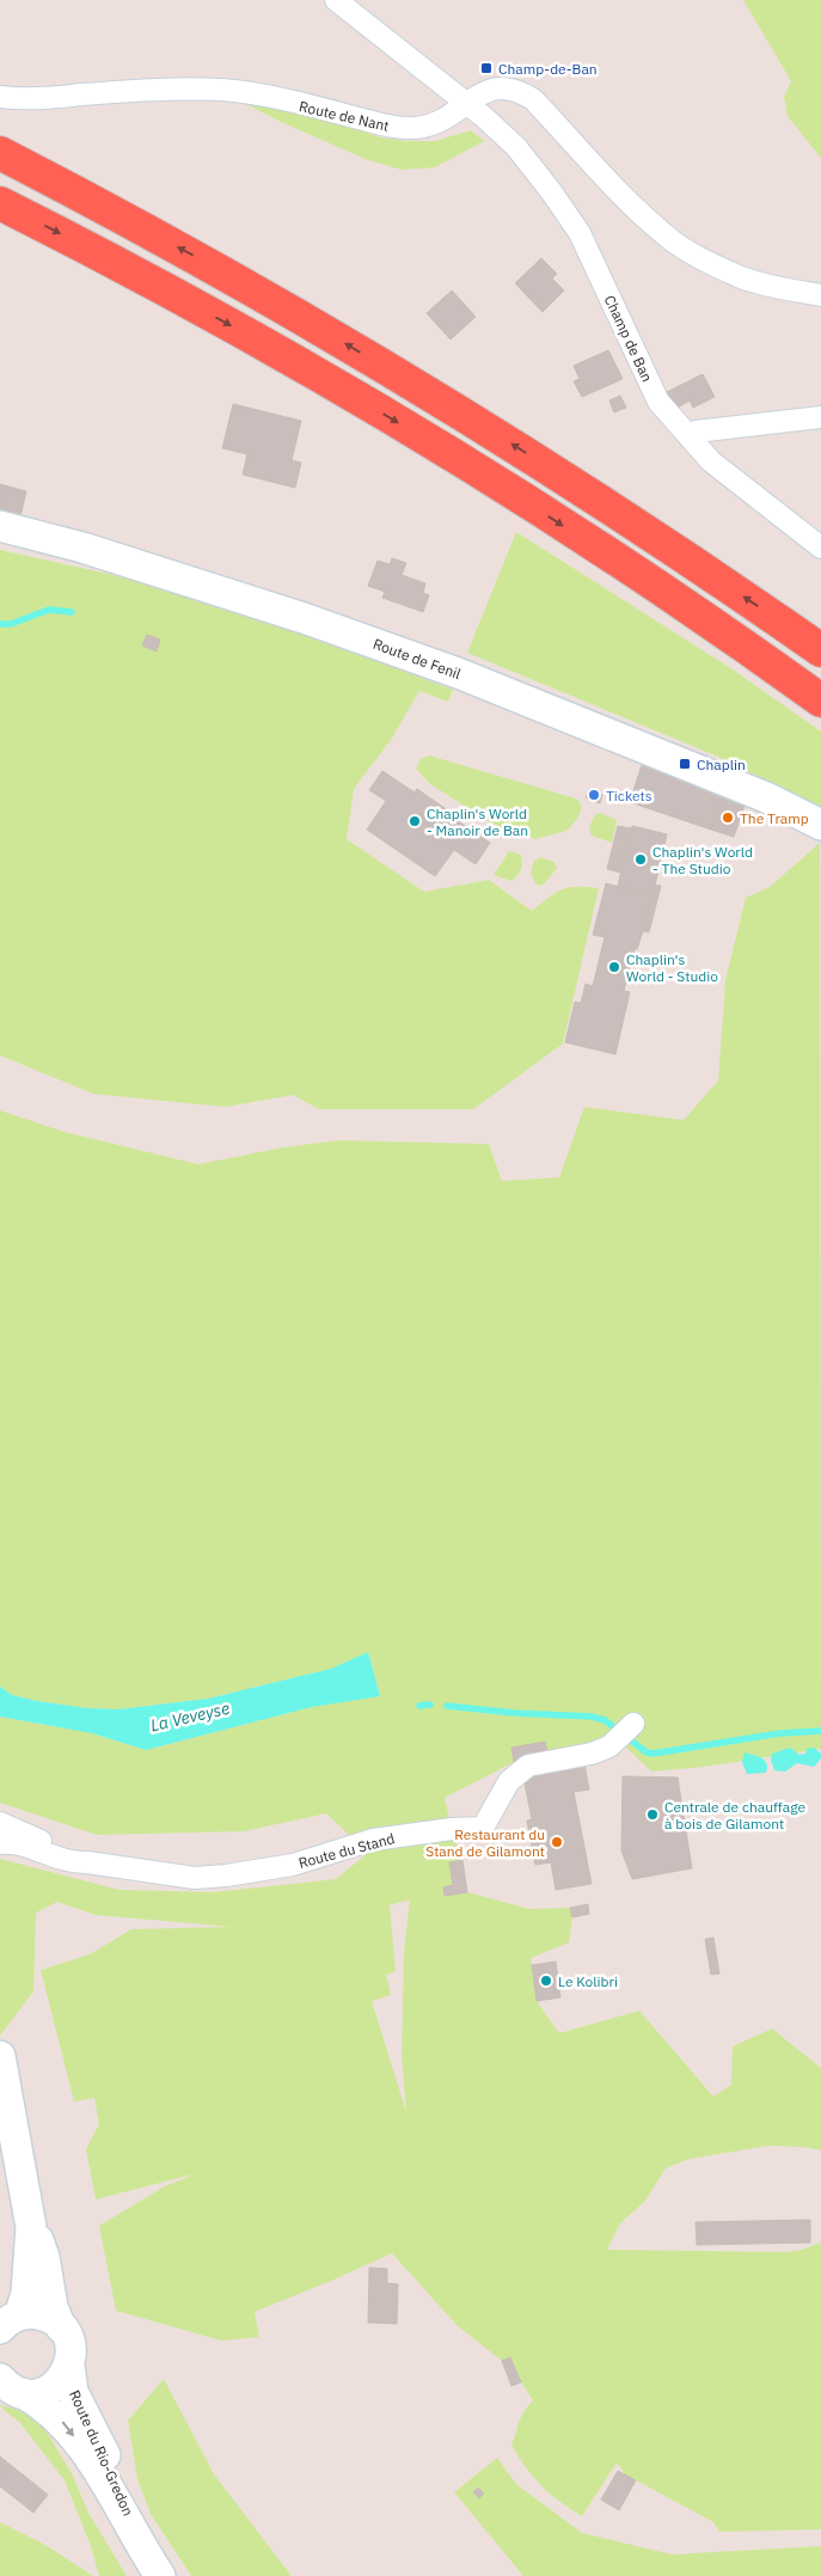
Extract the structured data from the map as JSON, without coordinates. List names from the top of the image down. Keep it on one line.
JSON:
{"streets":{"main road":["Route de Fenil","Route du Rio-Gredon"],"street":["Route de Nant","Champ de Ban","Route du Stand"]},"crossings":[["Route de Nant","Champ de Ban"]],"water":["La Veveyse"],"places":{"transit":["Champ-de-Ban","Chaplin"],"other":["Tickets","The Tramp","Chaplin's World - Manoir de Ban","Chaplin's World - The Studio","Chaplin's World - Studio","Centrale de chauffage à bois de Gilamont","Restaurant du Stand de Gilamont","Le Kolibri"]}}
